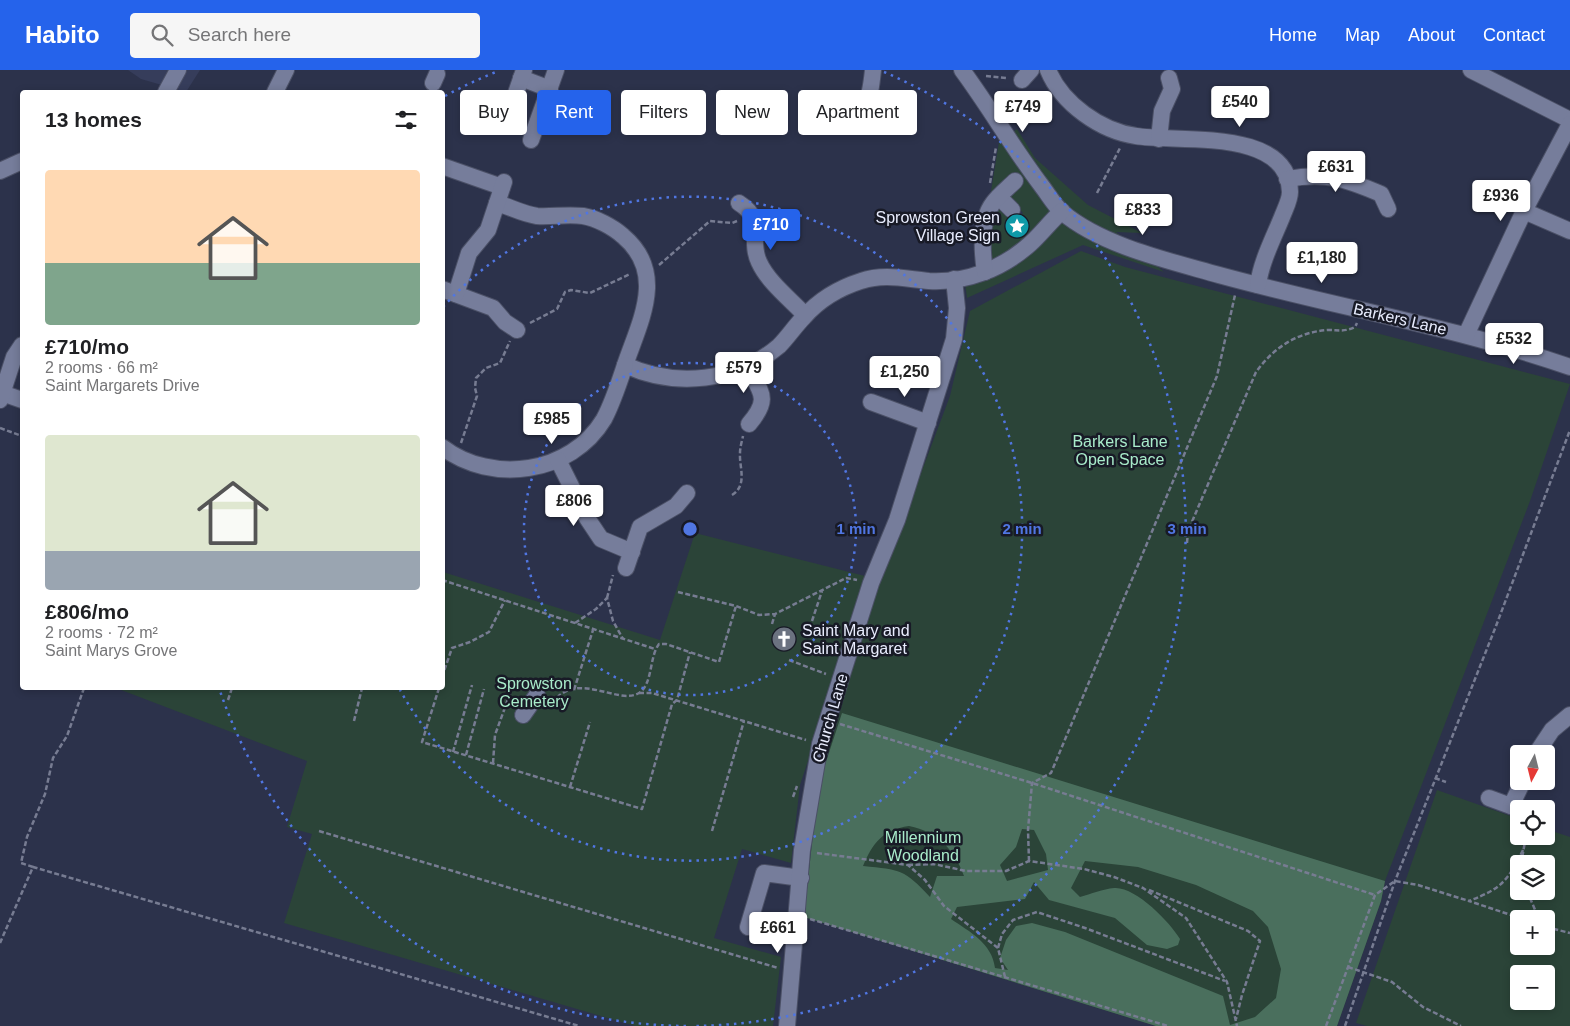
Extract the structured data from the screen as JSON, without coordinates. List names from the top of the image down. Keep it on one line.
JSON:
{"streets":{"street":["Barkers Lane","Church Lane"]},"parks":["Barkers Lane Open Space","Sprowston Cemetery","Millennium Woodland"],"places":{"place":["Sprowston Green Village Sign"],"church":["Saint Mary and Saint Margaret"]},"north":"bottom","page":{"header":"Habito","search":"Search here","nav":["Home","Map","About","Contact"],"price":["£540","£749","£631","£936","£833","£710","£1,180","£532","£579","£1,250","£985","£806","£661"],"chip":["Buy","Rent","Filters","New","Apartment"],"heading":"13 homes","list":[{"name":"£710/mo","note":"2 rooms · 66 m² · Saint Margarets Drive"},{"name":"£806/mo","note":"2 rooms · 72 m² · Saint Marys Grove"}],"map_buttons":["+","−"]},"rings":["1 min","2 min","3 min"]}
